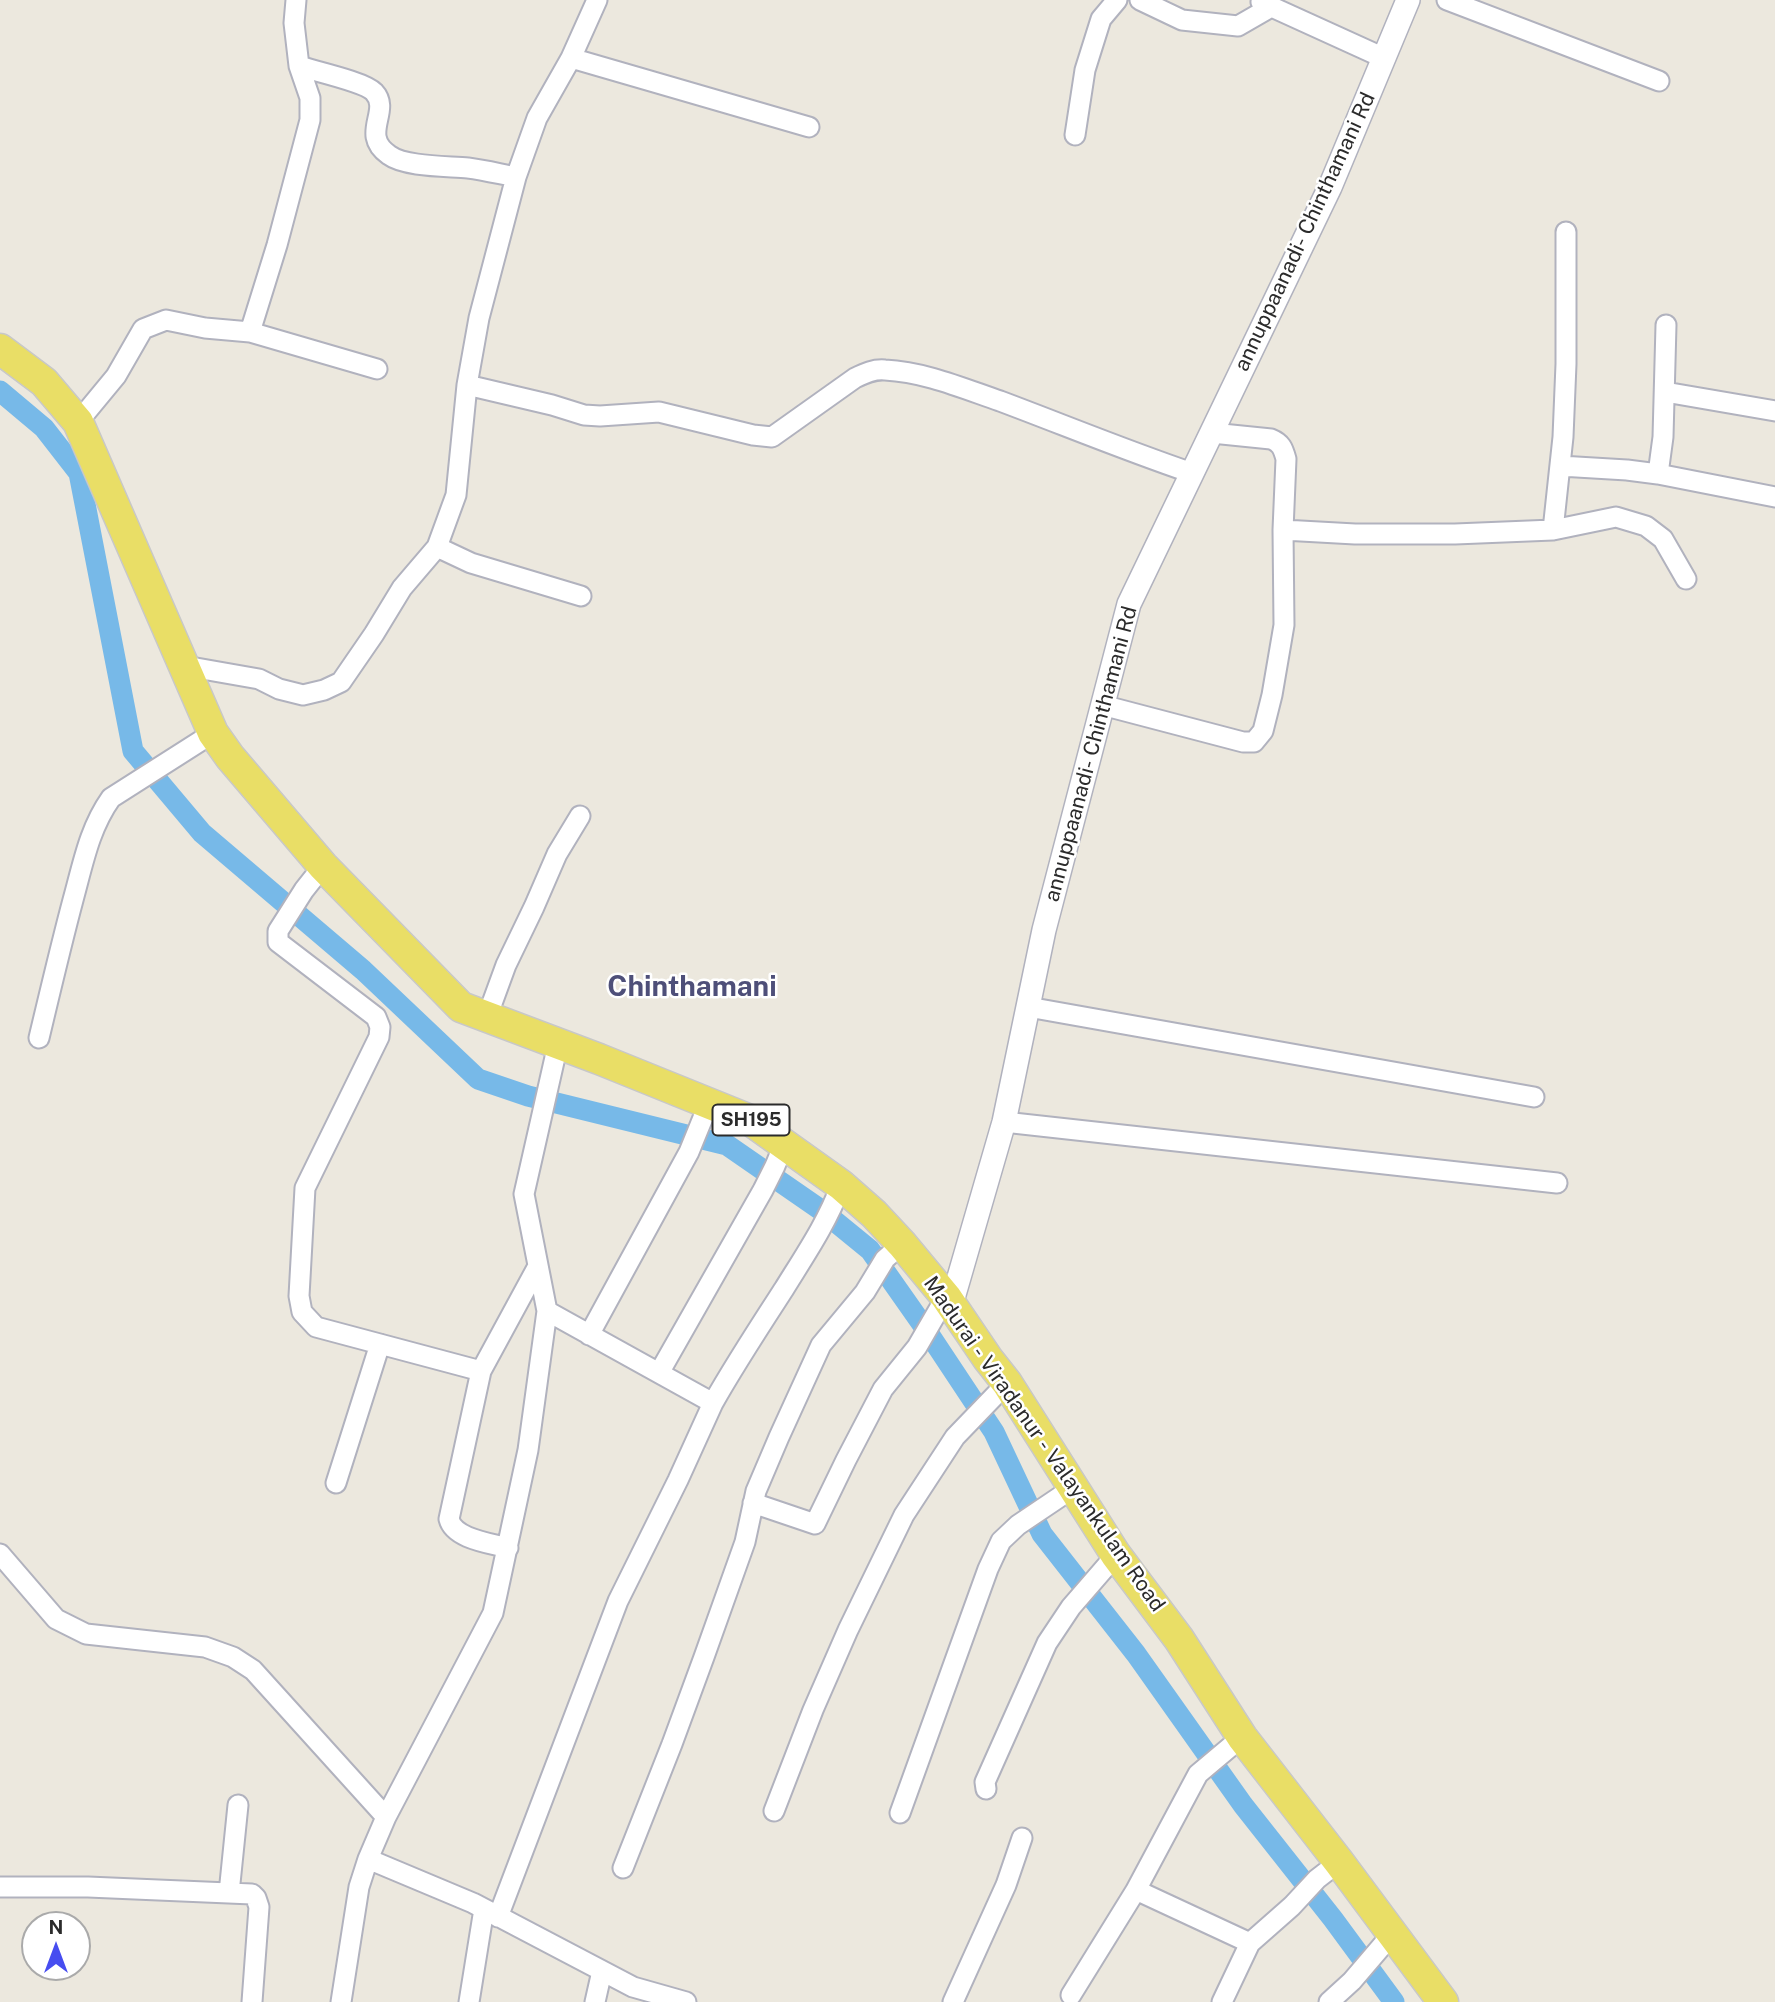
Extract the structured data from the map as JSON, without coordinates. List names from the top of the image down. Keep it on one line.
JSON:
{"streets":{"main road":["SH195","Madurai - Viradanur - Valayankulam Road"],"street":["annuppaanadi- Chinthamani Rd"]},"crossings":[["annuppaanadi- Chinthamani Rd","Madurai - Viradanur - Valayankulam Road"]],"districts":["Chinthamani"],"north":"top"}
